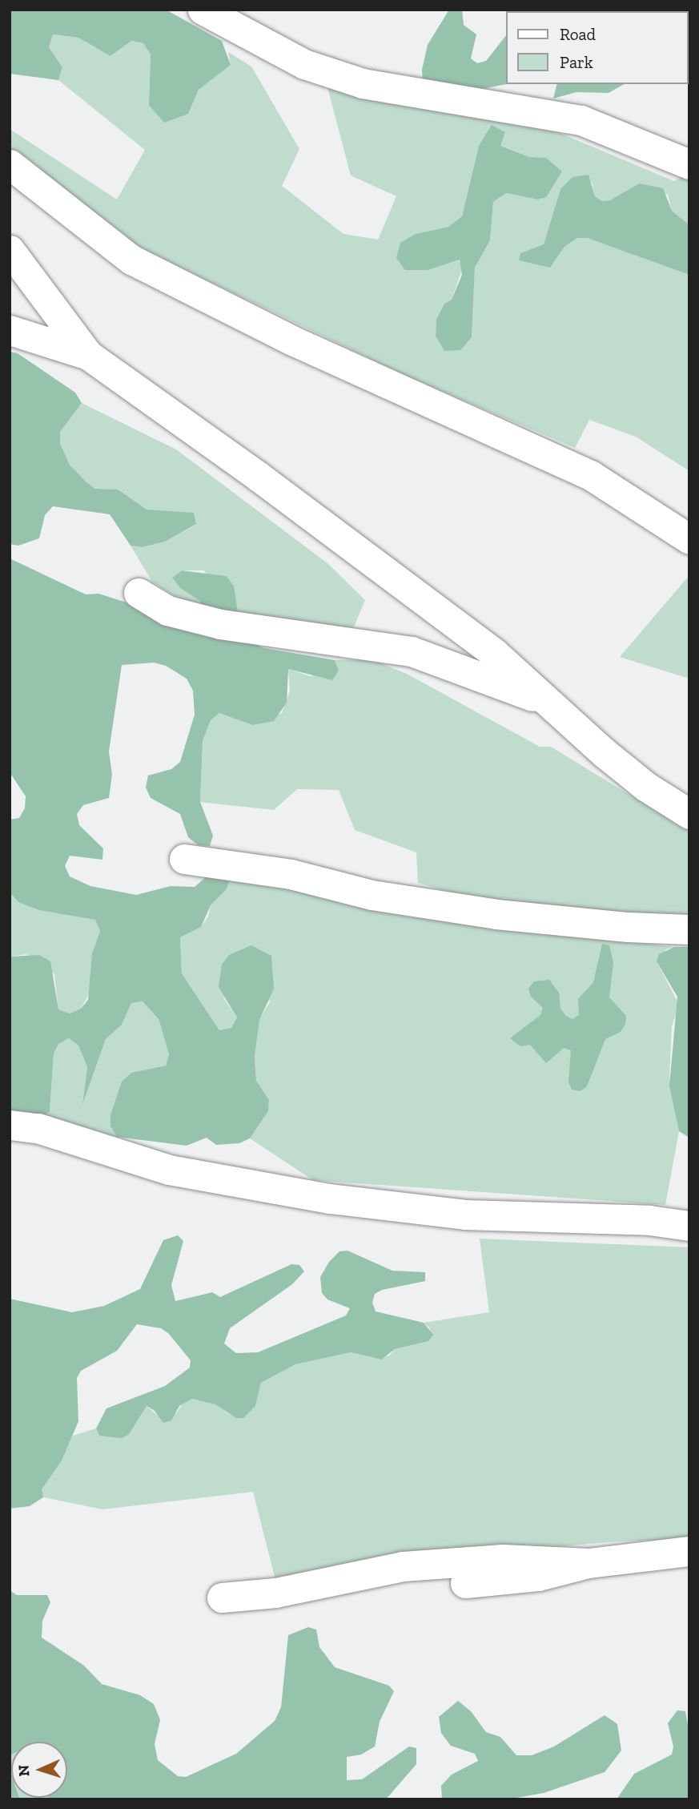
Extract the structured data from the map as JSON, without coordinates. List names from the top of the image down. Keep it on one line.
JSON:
{"legend":["Road","Park"],"north":"left"}
